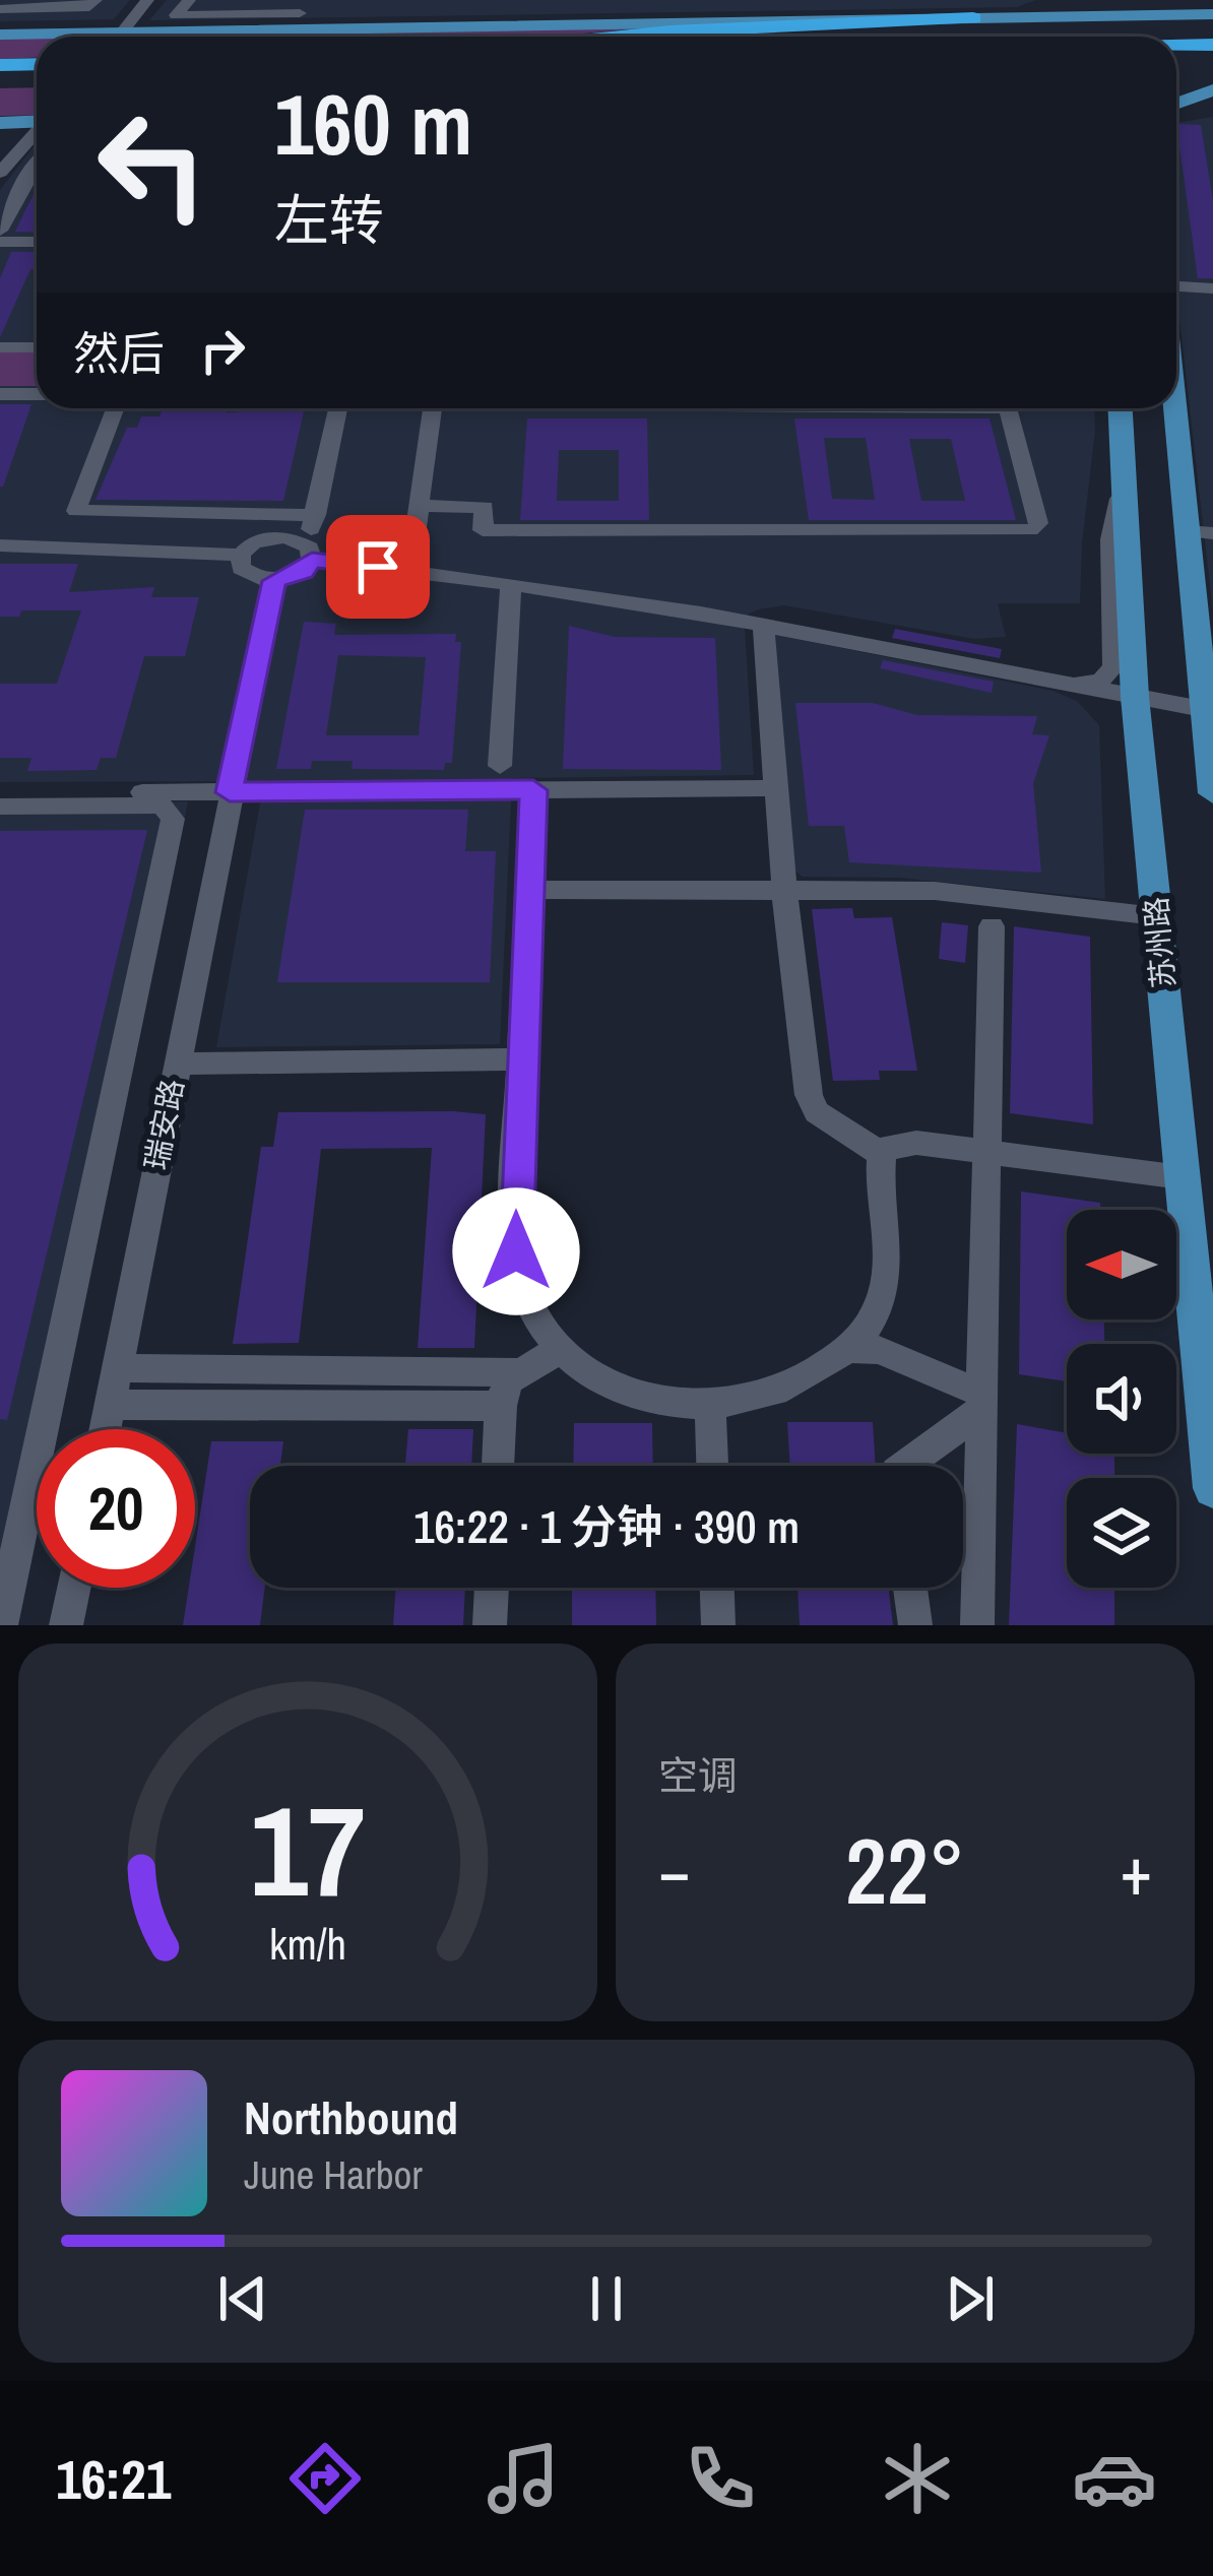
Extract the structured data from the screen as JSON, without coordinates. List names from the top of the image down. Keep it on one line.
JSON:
{"streets":{"main road":["苏州路"],"street":["瑞安路"]},"north":"left","page":{"turn":["160 m","左转"],"then":"然后","limit":"20","trip":"16:22 · 1 分钟 · 390 m","tile":"空调","heat":["−","22°","+"],"song":["Northbound","June Harbor"],"tabs":"16:21","gauge":["17","km/h"]}}
